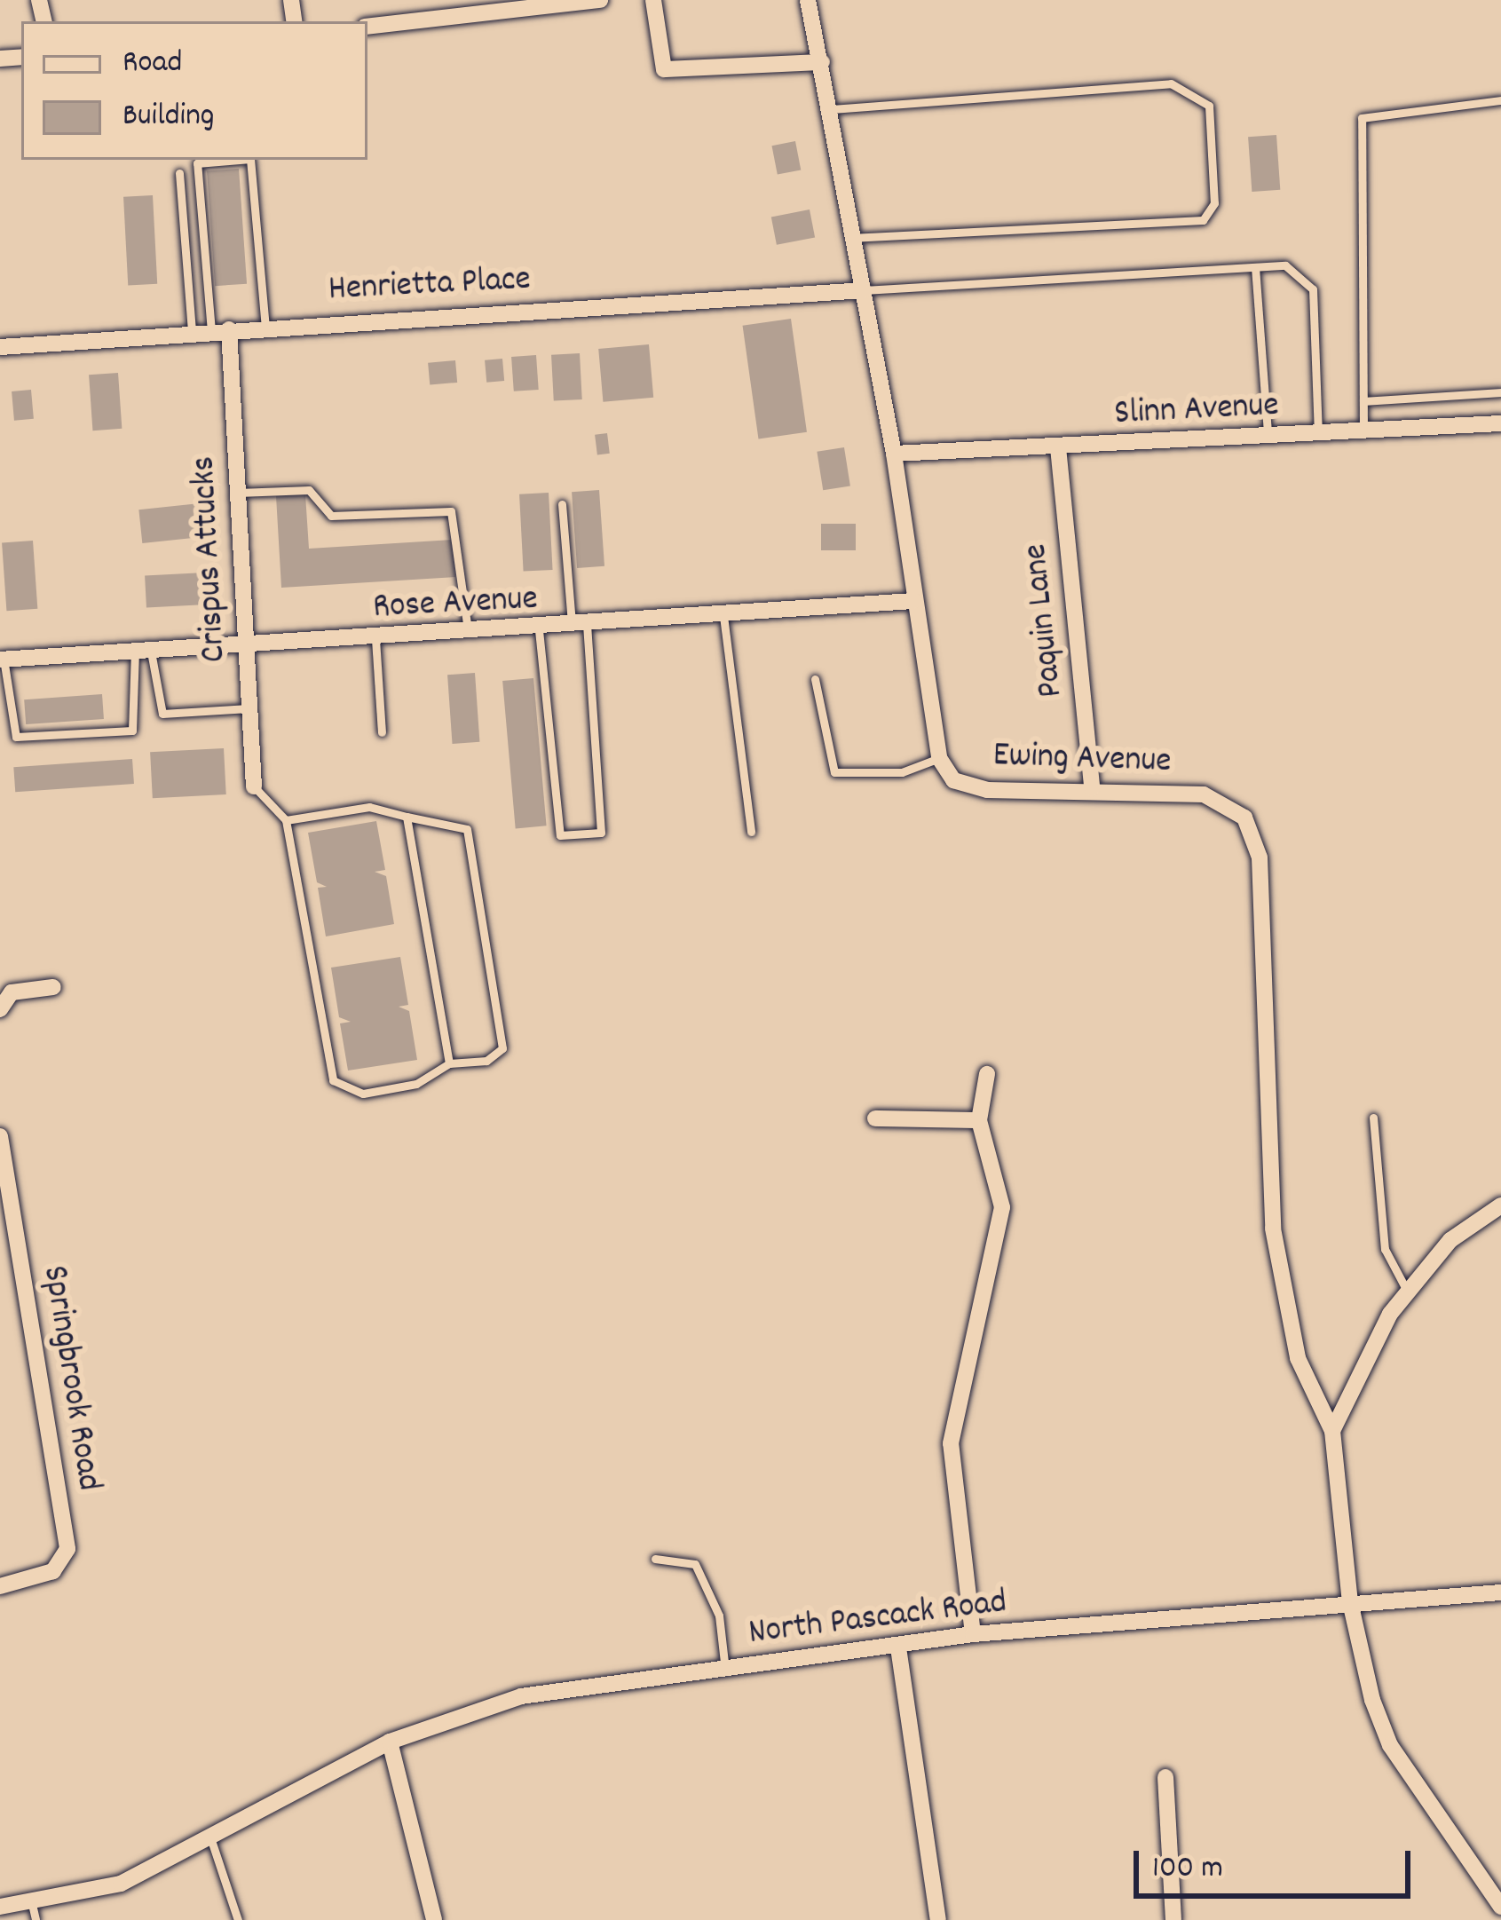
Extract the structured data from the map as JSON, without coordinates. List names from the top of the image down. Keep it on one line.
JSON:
{"streets":{"street":["Henrietta Place","Slinn Avenue","Crispus Attucks","Rose Avenue","Paquin Lane","Ewing Avenue","Springbrook Road","North Pascack Road"]},"crossings":[["Henrietta Place","Crispus Attucks"],["Slinn Avenue","Paquin Lane"],["Crispus Attucks","Rose Avenue"],["Paquin Lane","Ewing Avenue"]],"legend":["Road","Building"],"scale_bar":"100 m"}
